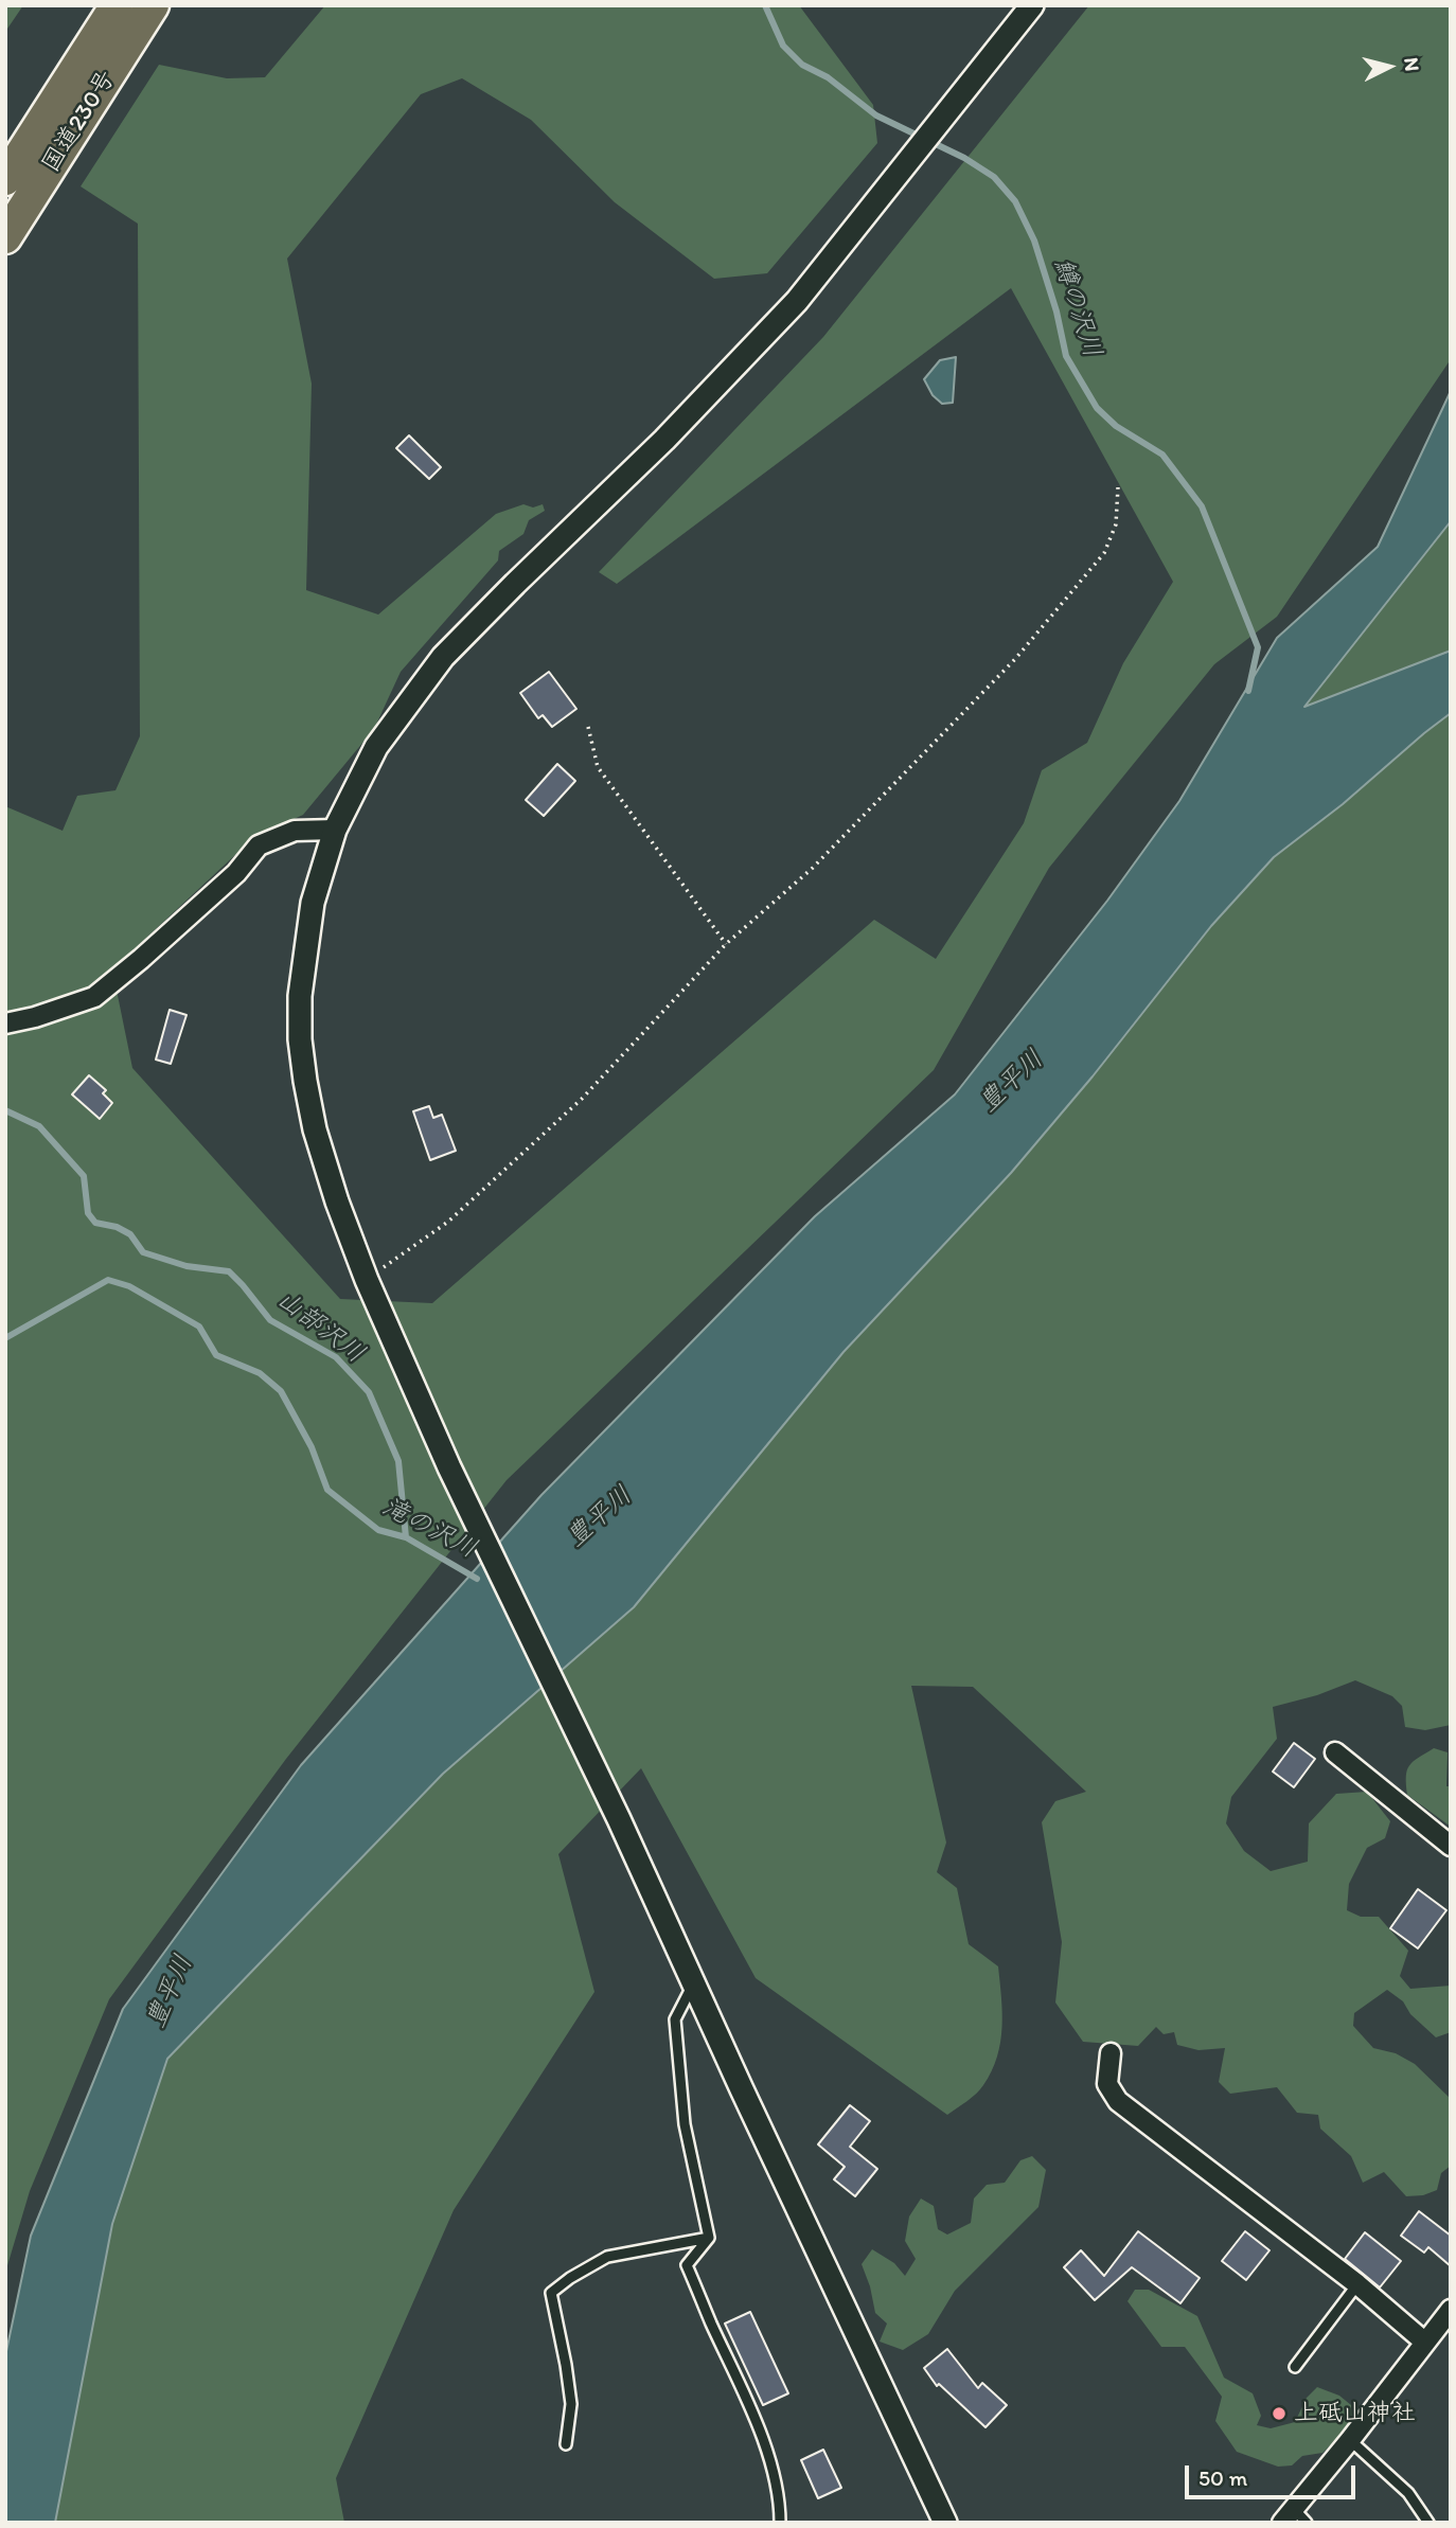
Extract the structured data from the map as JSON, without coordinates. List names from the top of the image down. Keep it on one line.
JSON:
{"streets":{"highway":["国道230号"]},"water":["鱒の沢川","豊平川","山部沢川","滝の沢川"],"places":["上砥山神社"],"scale_bar":"50 m","north":"right"}
